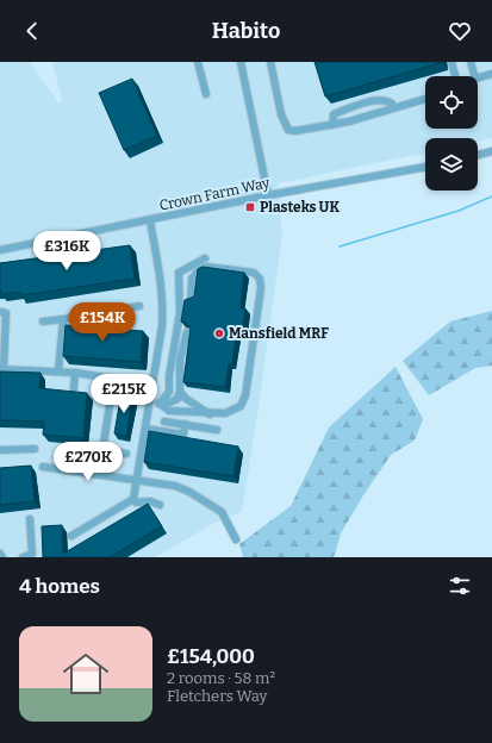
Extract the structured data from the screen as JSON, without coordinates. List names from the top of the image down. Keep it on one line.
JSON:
{"streets":{"street":["Crown Farm Way"]},"places":{"transit":["Plasteks UK"],"other":["Mansfield MRF"]},"page":{"header":"Habito","price":["£316K","£154K","£215K","£270K"],"heading":"4 homes","list":[{"name":"£154,000","note":"2 rooms · 58 m² · Fletchers Way"}]}}
